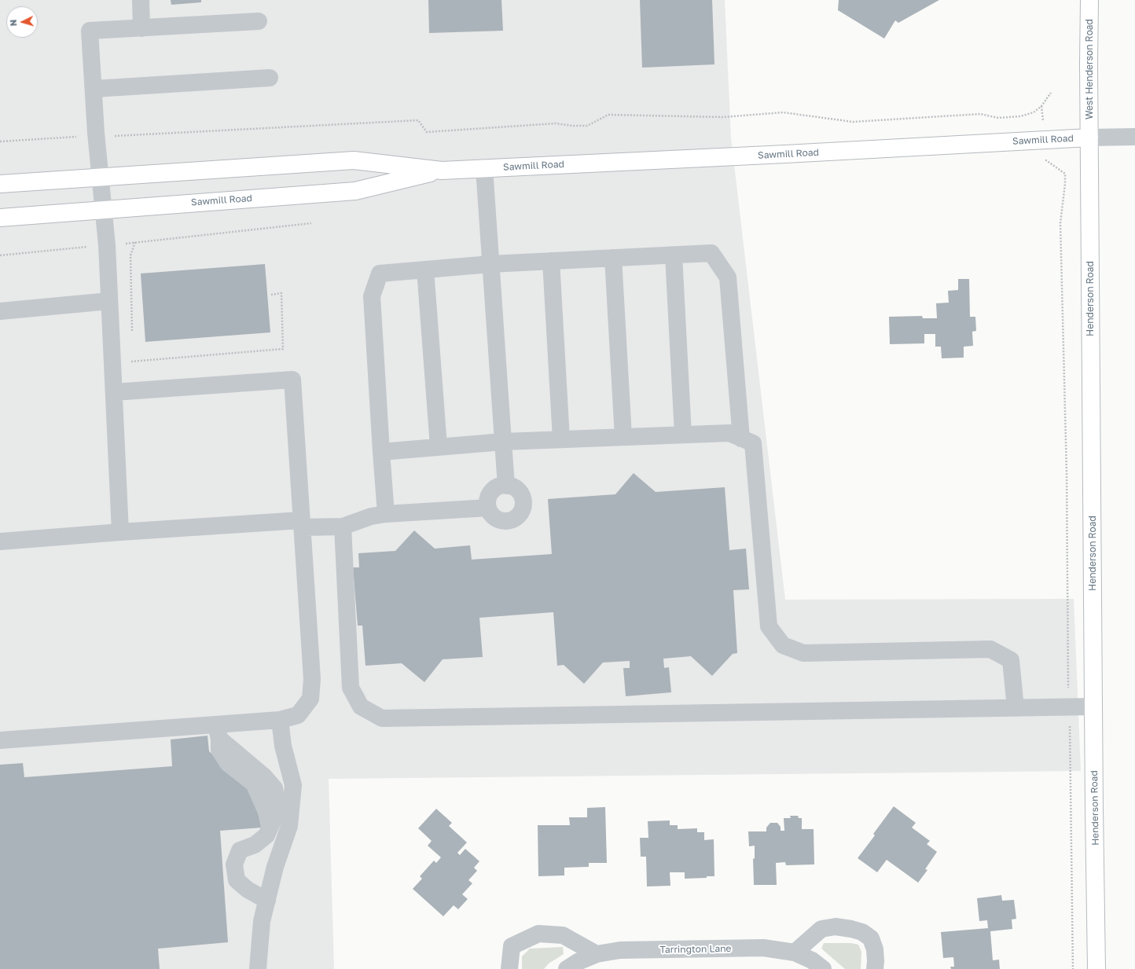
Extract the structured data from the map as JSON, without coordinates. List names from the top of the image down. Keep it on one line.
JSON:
{"streets":{"main road":["West Henderson Road","Sawmill Road","Henderson Road"],"street":["Tarrington Lane"]},"crossings":[["West Henderson Road","Sawmill Road"],["West Henderson Road","Henderson Road"],["Sawmill Road","Henderson Road"]],"north":"left"}
